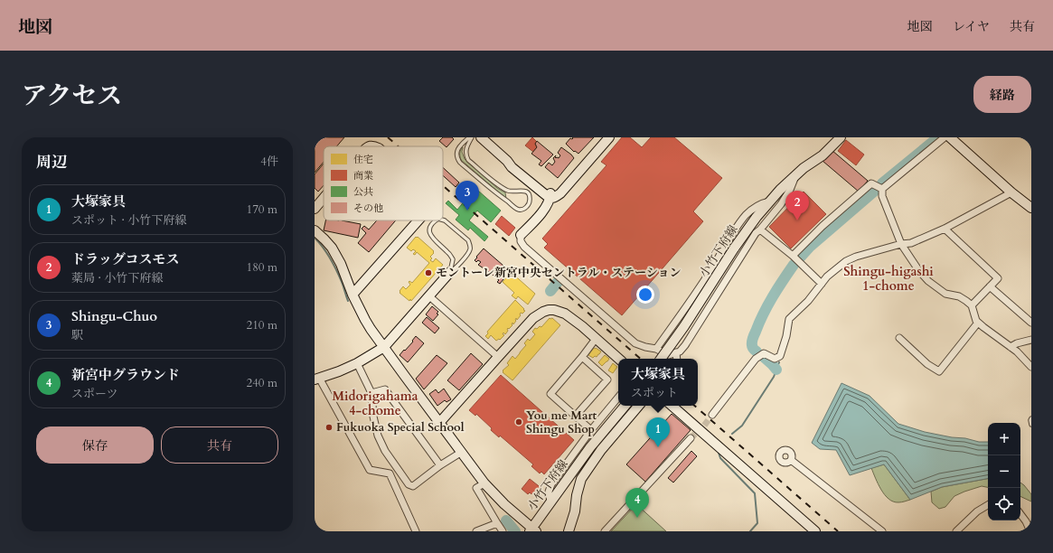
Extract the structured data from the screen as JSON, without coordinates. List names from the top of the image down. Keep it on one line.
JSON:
{"streets":{"street":["小竹下府線"]},"districts":["Shingu-higashi 1-chome","Midorigahama 4-chome"],"places":["モントーレ新宮中央セントラル・ステーション","You me Mart Shingu Shop","Fukuoka Special School"],"legend":["住宅","商業","公共","その他"],"page":{"header":"地図","nav":["地図","レイヤ","共有"],"title":"アクセス","buttons":["経路",["保存","共有"]],"heading":["周辺","4件"],"pins":["3","2","1","4"],"list":[{"mark":"1","name":"大塚家具","note":"スポット · 小竹下府線","value":"170 m"},{"mark":"2","name":"ドラッグコスモス","note":"薬局 · 小竹下府線","value":"180 m"},{"mark":"3","name":"Shingu-Chuo","note":"駅","value":"210 m"},{"mark":"4","name":"新宮中グラウンド","note":"スポーツ","value":"240 m"}],"popup":["大塚家具","スポット"],"map_buttons":["+","−"]}}
